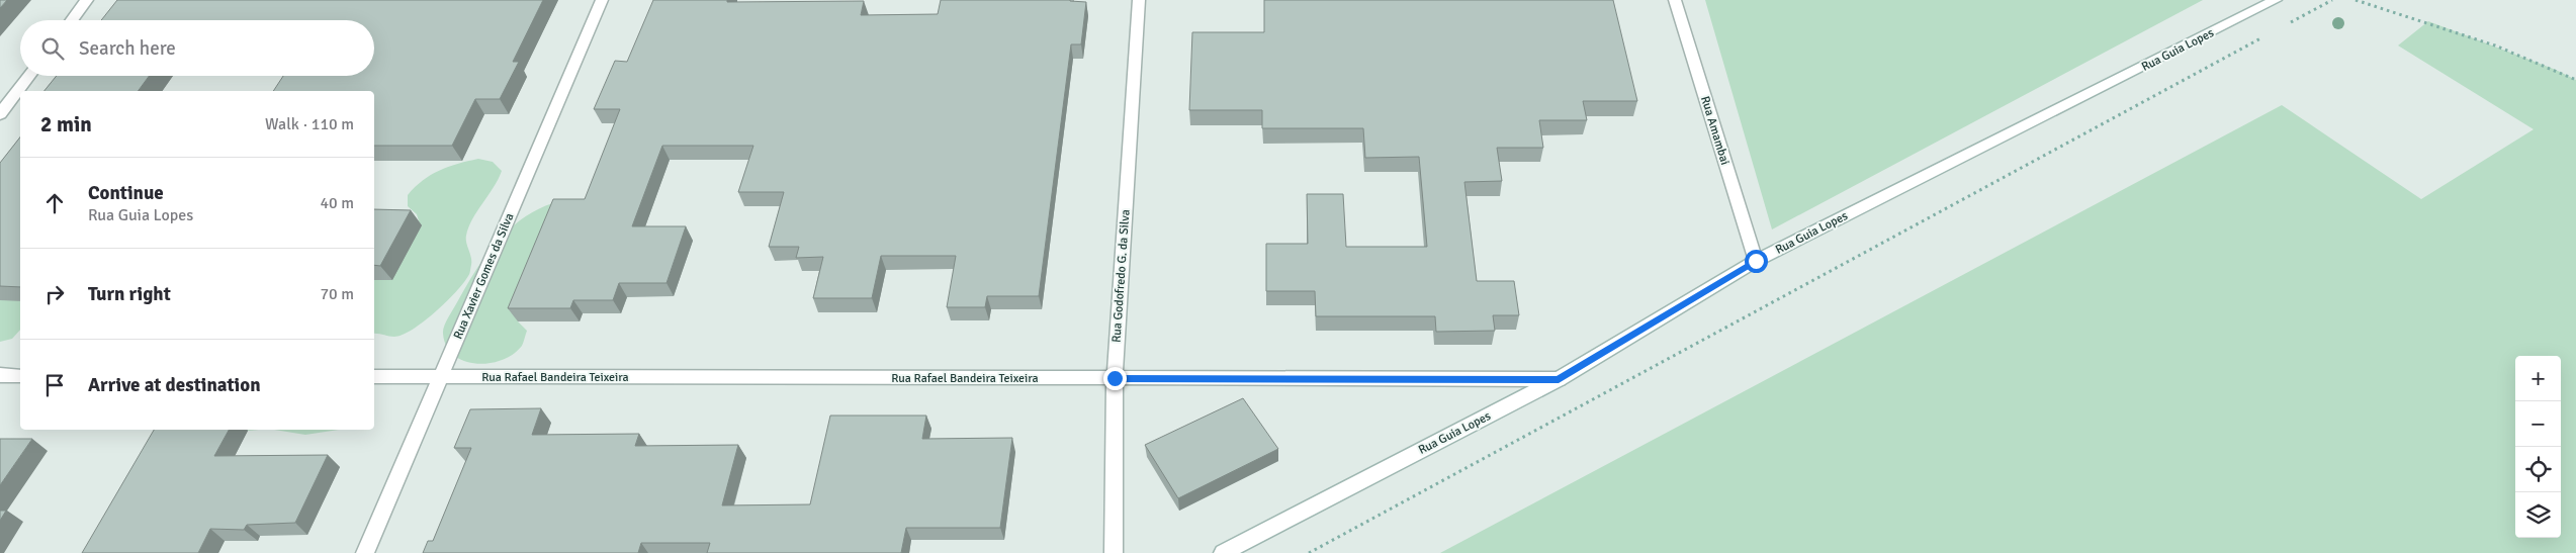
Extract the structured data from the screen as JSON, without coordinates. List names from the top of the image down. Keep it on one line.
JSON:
{"streets":{"street":["Rua Guia Lopes","Rua Amambai","Rua Xavier Gomes da Silva","Rua Godofredo G. da Silva","Rua Rafael Bandeira Teixeira"]},"crossings":[["Rua Guia Lopes","Rua Amambai"],["Rua Guia Lopes","Rua Rafael Bandeira Teixeira"],["Rua Xavier Gomes da Silva","Rua Rafael Bandeira Teixeira"],["Rua Godofredo G. da Silva","Rua Rafael Bandeira Teixeira"]],"page":{"search":"Search here","heading":["2 min","Walk · 110 m"],"list":[["Continue","Rua Guia Lopes","40 m"],["Turn right","70 m"],"Arrive at destination"],"map_buttons":["+","−"]}}
